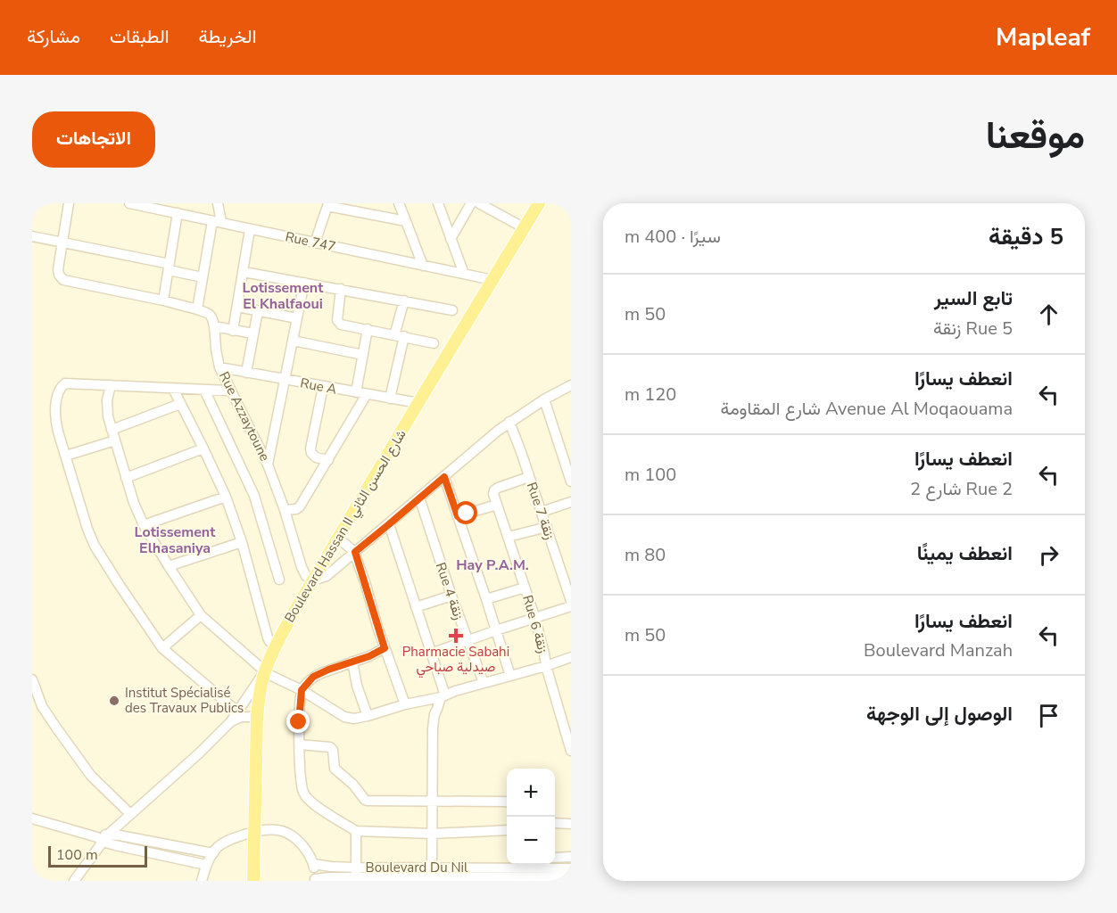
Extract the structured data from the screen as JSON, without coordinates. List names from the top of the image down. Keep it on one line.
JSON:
{"streets":{"main road":["Boulevard Hassan II شارع الحسن الثاني"],"street":["Rue 747","Rue A","Rue Azzaytoune","Rue 7 زنقة","Rue 4 زنقة","Rue 6 زنقة","Boulevard Du Nil"]},"crossings":[["Rue 747","Boulevard Hassan II شارع الحسن الثاني"],["Rue A","Rue Azzaytoune"],["Rue A","Boulevard Hassan II شارع الحسن الثاني"],["Rue Azzaytoune","Boulevard Hassan II شارع الحسن الثاني"],["Rue 7 زنقة","Rue 6 زنقة"]],"districts":["Lotissement El Khalfaoui","Lotissement Elhasaniya","Hay P.A.M."],"places":{"health":["Pharmacie Sabahi صيدلية صباحي"],"other":["Institut Spécialisé des Travaux Publics"]},"scale_bar":"100 m","page":{"header":"Mapleaf","nav":["الخريطة","الطبقات","مشاركة"],"title":"موقعنا","buttons":"الاتجاهات","heading":["5 دقيقة","سيرًا · 400 m"],"list":[["تابع السير","Rue 5 زنقة","50 m"],["انعطف يسارًا","Avenue Al Moqaouama شارع المقاومة","120 m"],["انعطف يسارًا","Rue 2 شارع 2","100 m"],["انعطف يمينًا","80 m"],["انعطف يسارًا","Boulevard Manzah","50 m"],"الوصول إلى الوجهة"],"map_buttons":["+","−"],"scale":"100 m"}}
